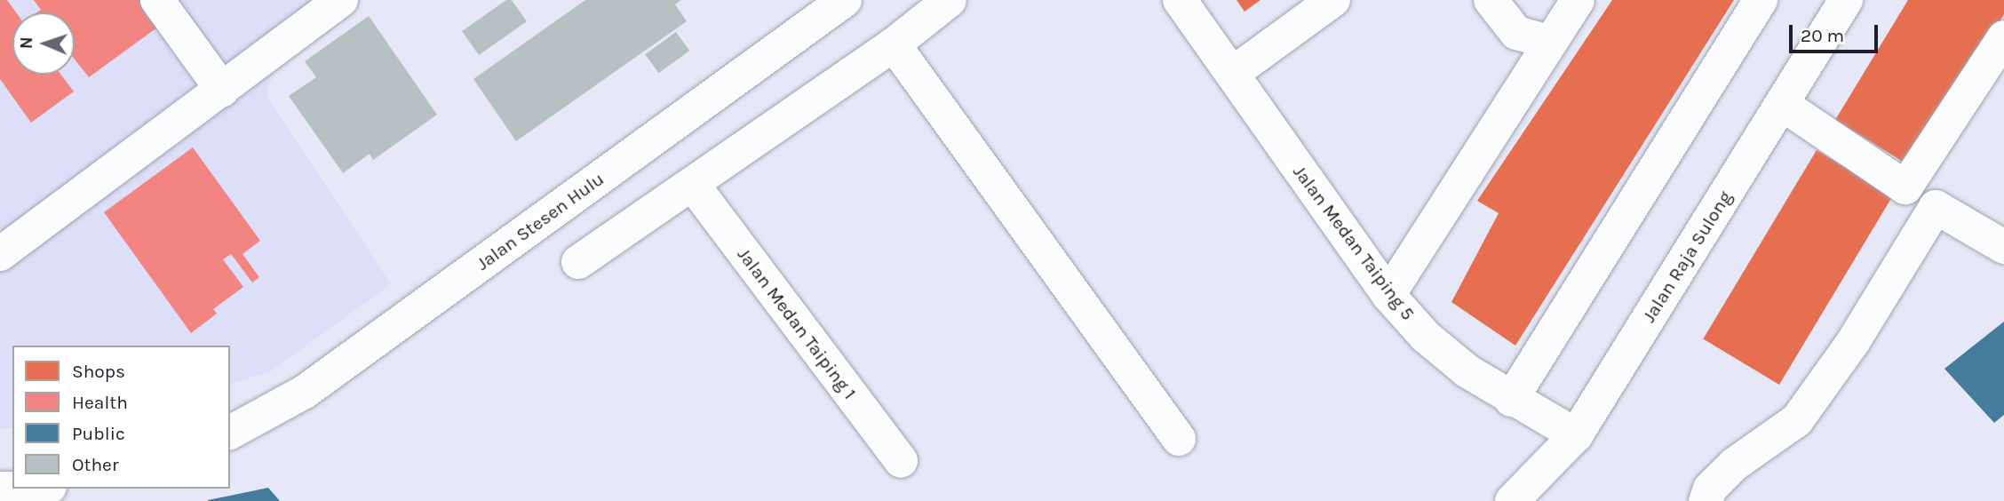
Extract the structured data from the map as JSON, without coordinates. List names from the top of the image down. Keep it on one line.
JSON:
{"streets":{"street":["Jalan Stesen Hulu","Jalan Medan Taiping 5","Jalan Raja Sulong","Jalan Medan Taiping 1"]},"crossings":[["Jalan Medan Taiping 5","Jalan Raja Sulong"]],"legend":["Shops","Health","Public","Other"],"scale_bar":"20 m","north":"left"}
